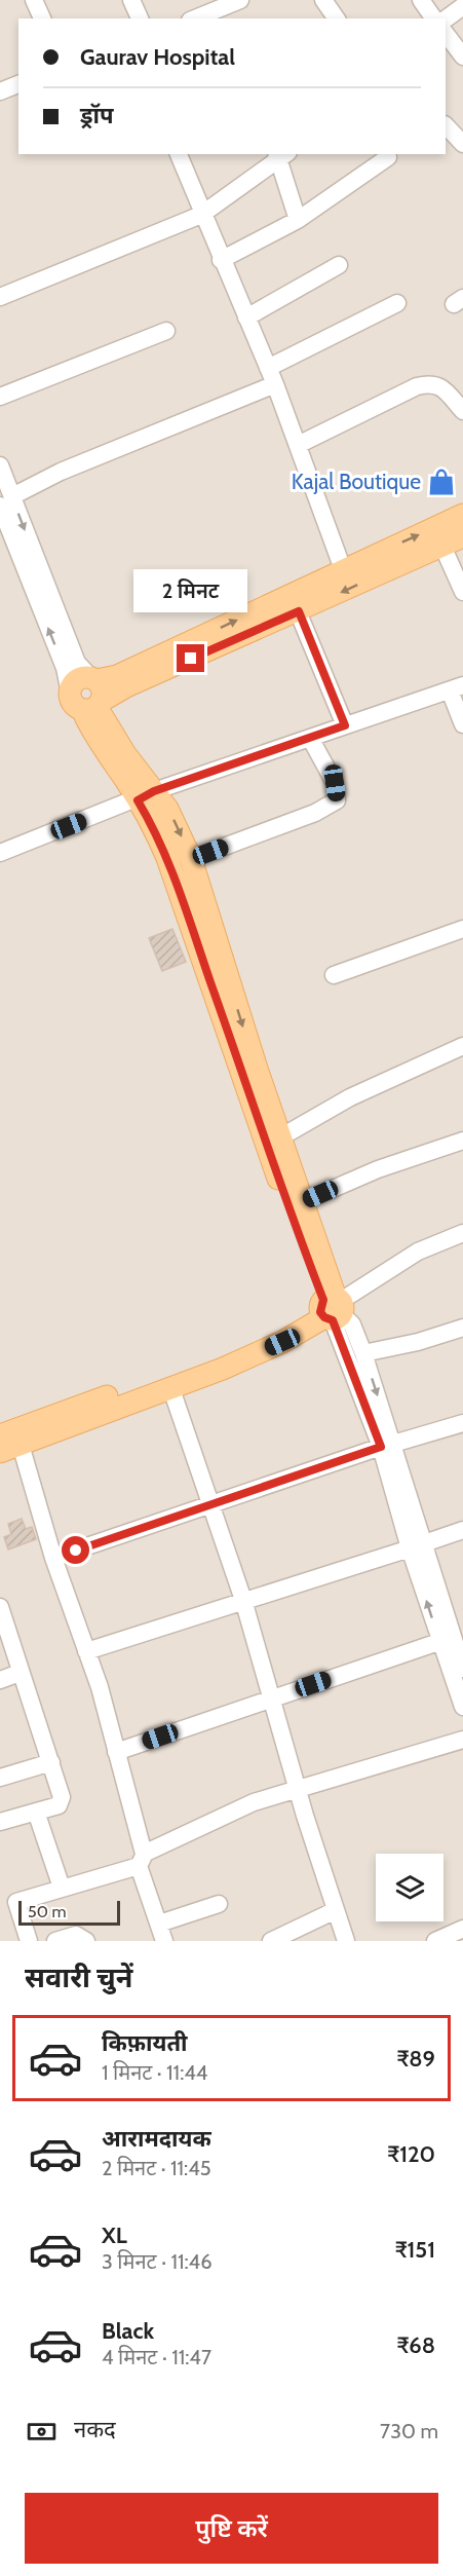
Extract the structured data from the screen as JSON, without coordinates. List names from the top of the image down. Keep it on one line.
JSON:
{"places":{"shop":["Kajal Boutique"]},"scale_bar":"50 m","page":{"banner":["Gaurav Hospital","ड्रॉप"],"bubble":"2 मिनट","scale":"50 m","heading":"सवारी चुनें","list":[{"name":"किफ़ायती","note":"1 मिनट · 11:44","value":"₹89"},{"name":"आरामदायक","note":"2 मिनट · 11:45","value":"₹120"},{"name":"XL","note":"3 मिनट · 11:46","value":"₹151"},{"name":"Black","note":"4 मिनट · 11:47","value":"₹68"}],"pay":["नकद","730 m"],"buttons":"पुष्टि करें"}}
